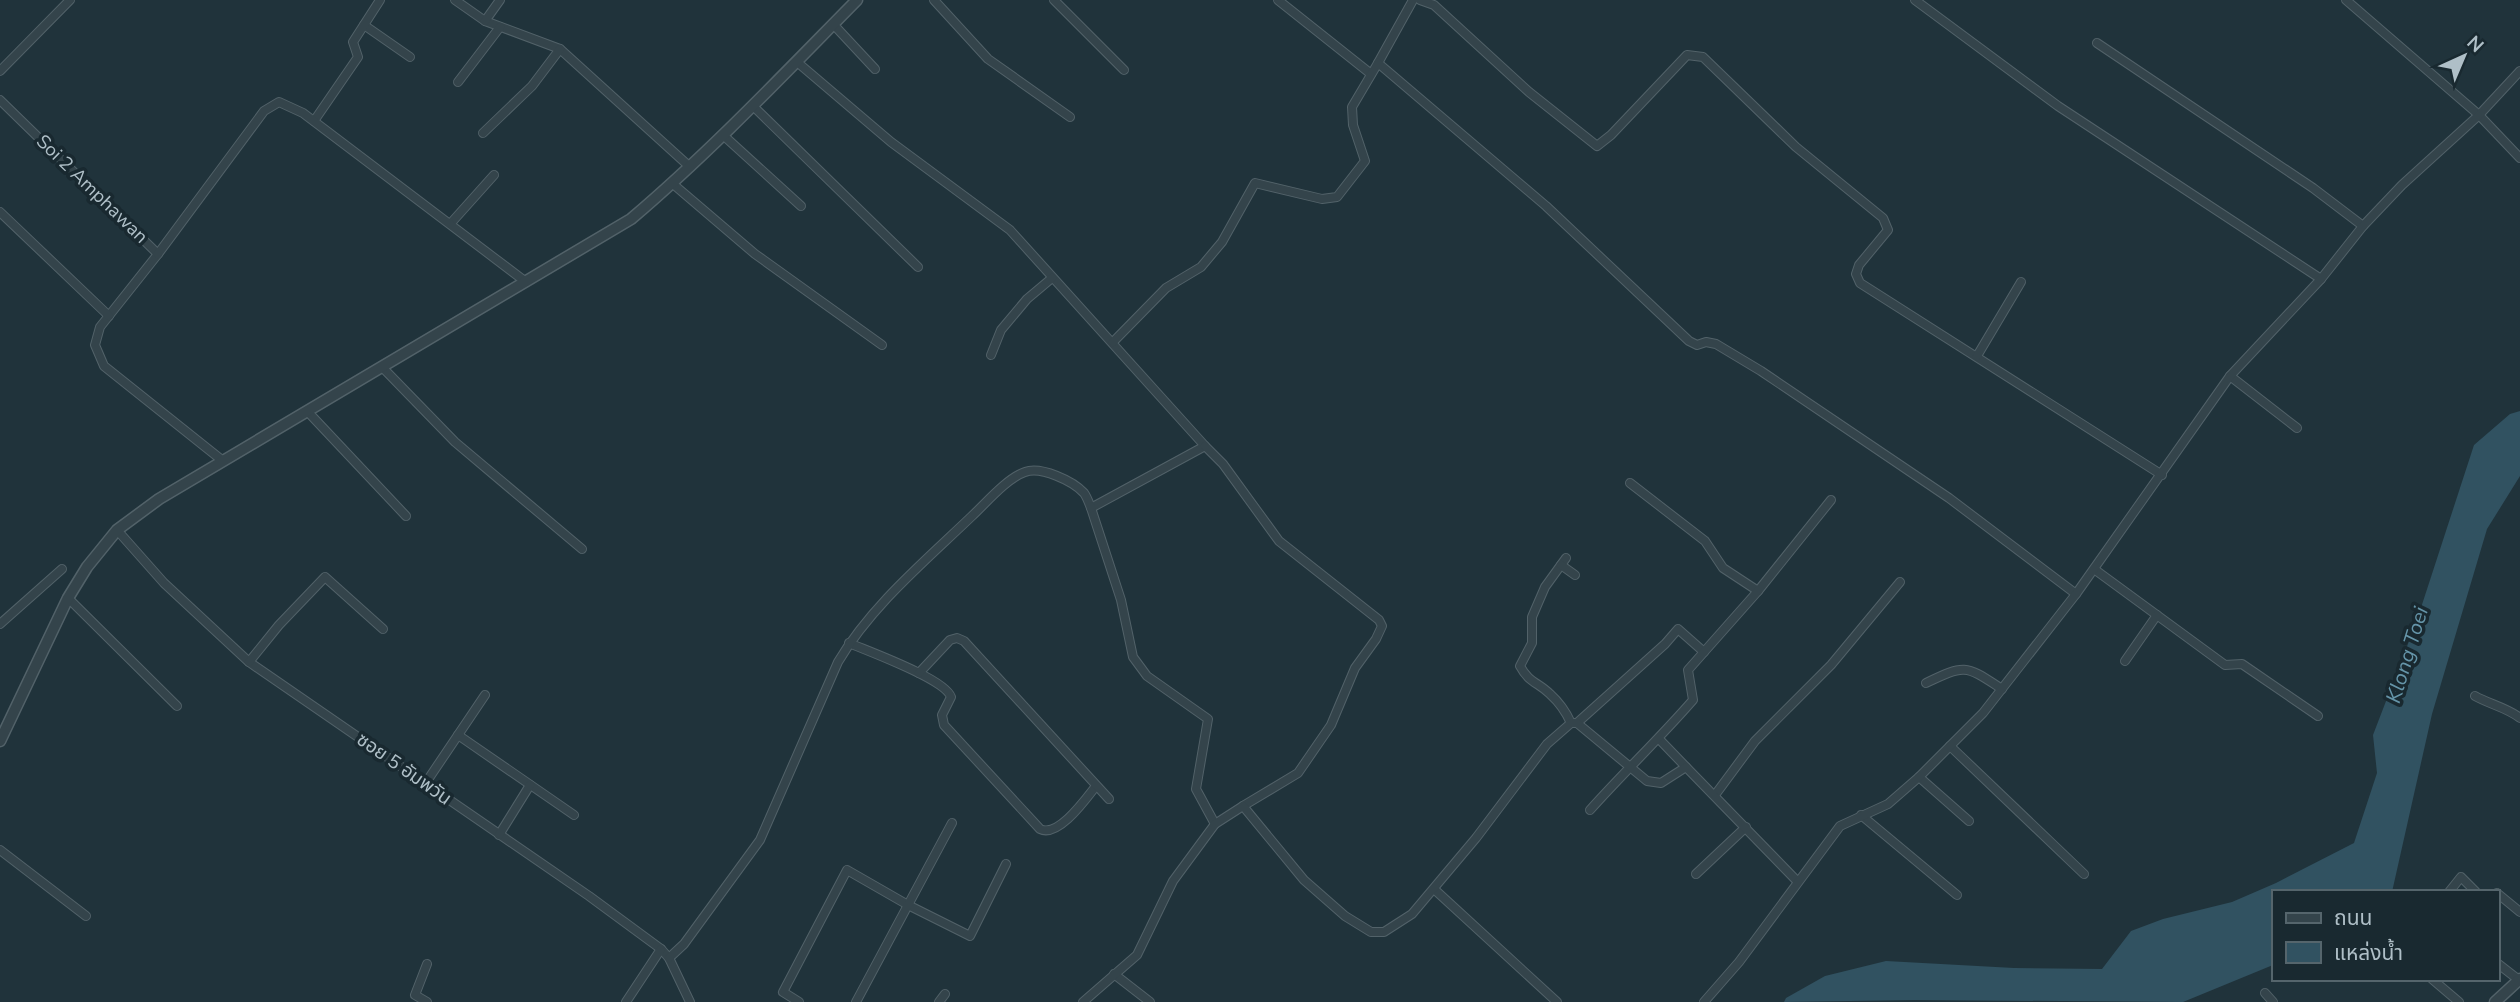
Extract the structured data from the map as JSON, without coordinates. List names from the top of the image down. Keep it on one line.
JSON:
{"streets":{"street":["Soi 2 Amphawan","ซอย 5 อัมพวัน"]},"water":["Klong Toei"],"legend":["ถนน","แหล่งน้ำ"],"north":"top right"}
